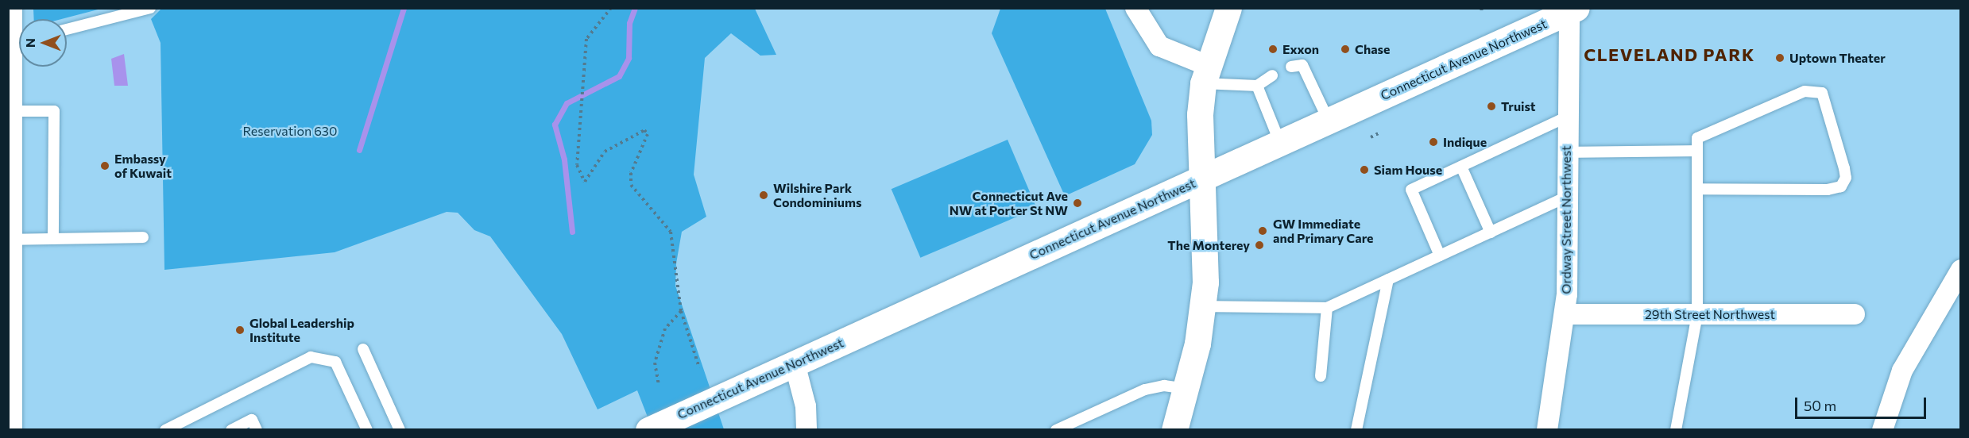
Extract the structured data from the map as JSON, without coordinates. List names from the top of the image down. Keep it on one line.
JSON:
{"streets":{"main road":["Connecticut Avenue Northwest"],"street":["Ordway Street Northwest","29th Street Northwest"]},"crossings":[["Connecticut Avenue Northwest","Ordway Street Northwest"],["Ordway Street Northwest","29th Street Northwest"]],"districts":["CLEVELAND PARK"],"parks":["Reservation 630"],"places":["Exxon","Chase","Uptown Theater","Truist","Indique","Embassy of Kuwait","Siam House","Wilshire Park Condominiums","Connecticut Ave NW at Porter St NW","GW Immediate and Primary Care","The Monterey","Global Leadership Institute"],"scale_bar":"50 m","north":"left"}
